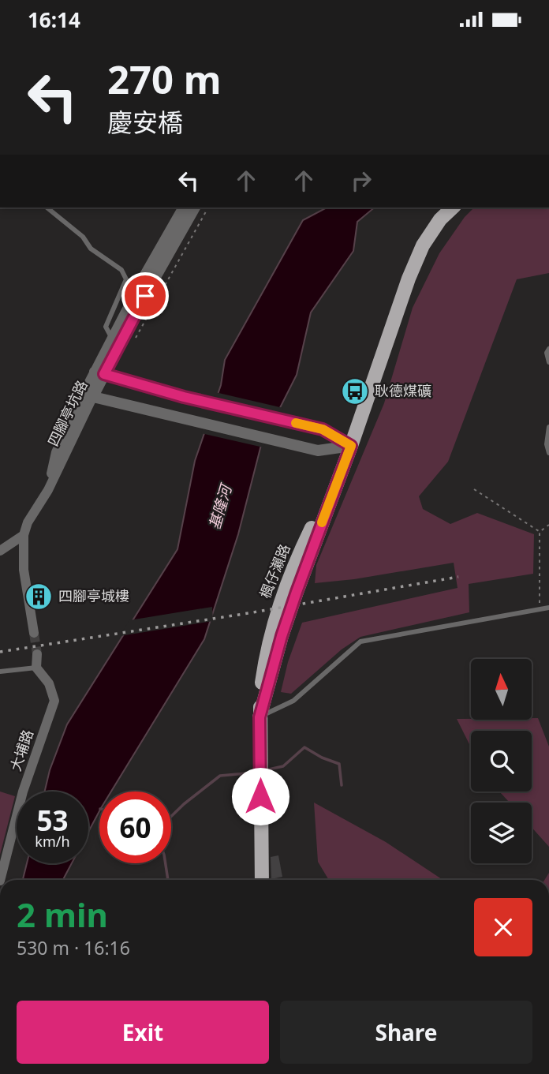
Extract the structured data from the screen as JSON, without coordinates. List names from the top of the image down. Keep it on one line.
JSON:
{"streets":{"main road":["楓仔瀨路"],"street":["四腳亭坑路","大埔路"]},"water":["基隆河"],"places":{"bus stop":["耿德煤礦"],"building":["四腳亭城樓"]},"north":"top","page":{"status":"16:14","turn":["270 m","慶安橋"],"speed":"53 km/h","limit":"60","heading":["2 min","530 m · 16:16"],"buttons":["Exit","Share"]}}
